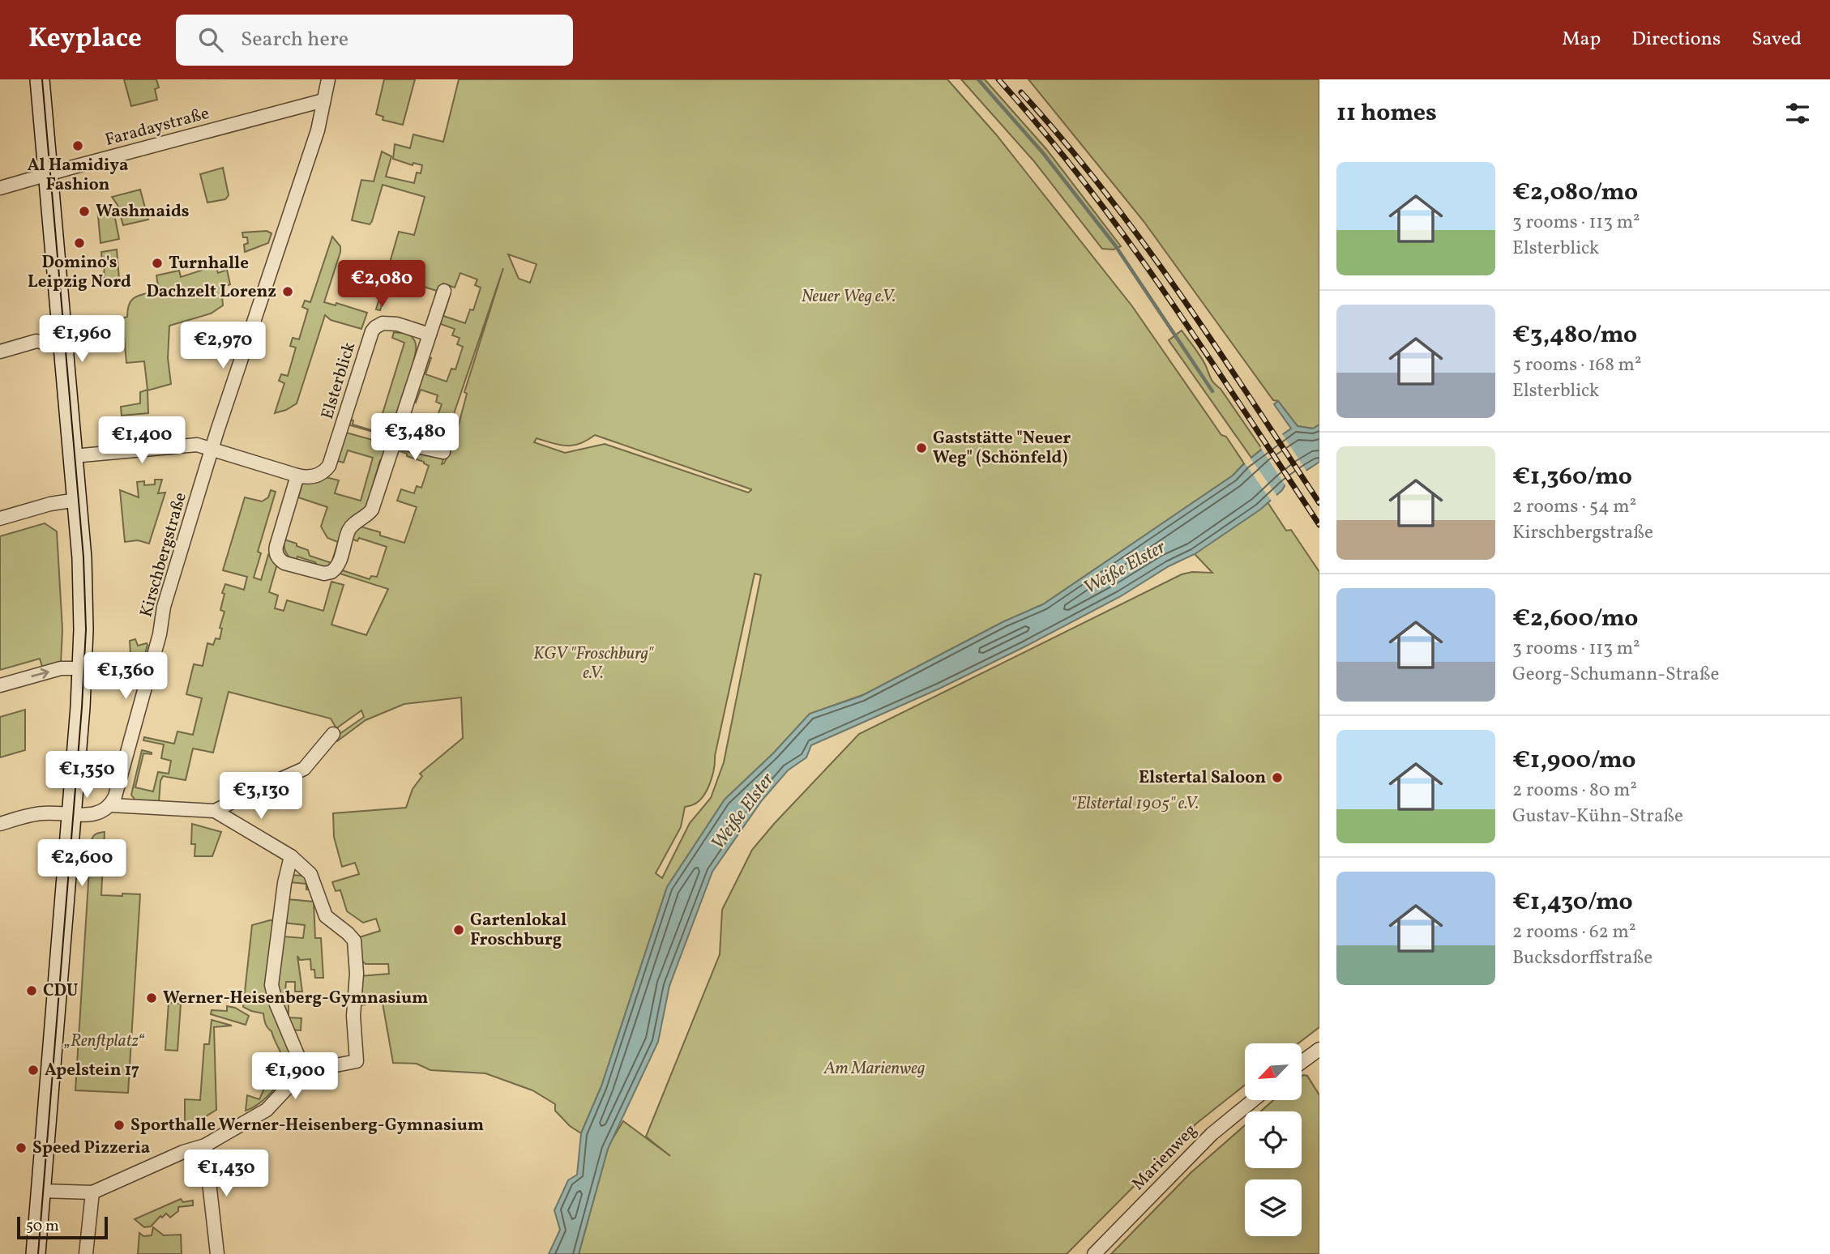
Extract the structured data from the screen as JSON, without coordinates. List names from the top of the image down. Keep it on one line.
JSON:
{"streets":{"street":["Faradaystraße","Elsterblick","Kirschbergstraße","Marienweg"]},"crossings":[["Faradaystraße","Kirschbergstraße"],["Elsterblick","Kirschbergstraße"]],"water":["Weiße Elster"],"parks":["Neuer Weg e.V.","KGV \"Froschburg\" e.V.","\"Elstertal 1905\" e.V.","„Renftplatz“","Am Marienweg"],"places":["Al Hamidiya Fashion","Washmaids","Domino's Leipzig Nord","Turnhalle","Dachzelt Lorenz","Gaststätte \"Neuer Weg\" (Schönfeld)","Elstertal Saloon","Gartenlokal Froschburg","CDU","Werner-Heisenberg-Gymnasium","Apelstein 17","Sporthalle Werner-Heisenberg-Gymnasium","Speed Pizzeria"],"scale_bar":"50 m","north":"bottom left","page":{"header":"Keyplace","search":"Search here","nav":["Map","Directions","Saved"],"heading":"11 homes","list":[{"name":"€2,080/mo","note":"3 rooms · 113 m² · Elsterblick"},{"name":"€3,480/mo","note":"5 rooms · 168 m² · Elsterblick"},{"name":"€1,360/mo","note":"2 rooms · 54 m² · Kirschbergstraße"},{"name":"€2,600/mo","note":"3 rooms · 113 m² · Georg-Schumann-Straße"},{"name":"€1,900/mo","note":"2 rooms · 80 m² · Gustav-Kühn-Straße"},{"name":"€1,430/mo","note":"2 rooms · 62 m² · Bucksdorffstraße"}],"price":["€2,080","€1,960","€2,970","€3,480","€1,400","€1,360","€1,350","€3,130","€2,600","€1,900","€1,430"],"scale":"50 m"}}
